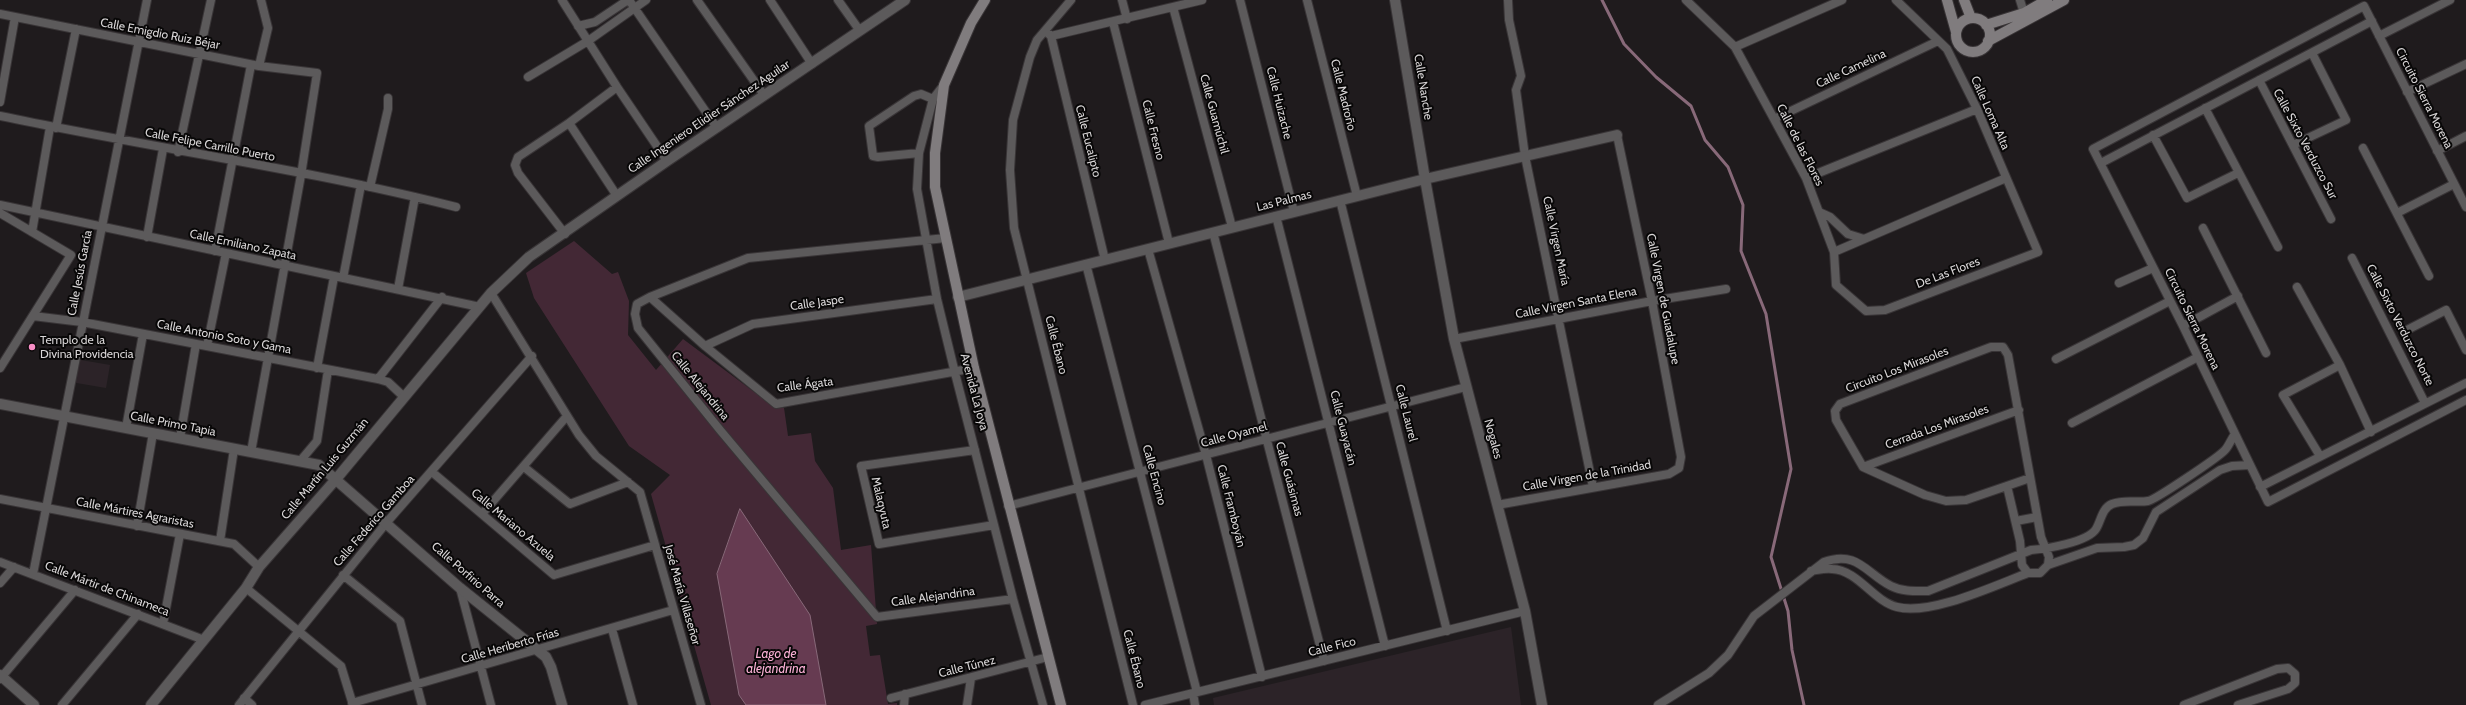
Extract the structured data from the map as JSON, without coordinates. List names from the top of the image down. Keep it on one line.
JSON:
{"streets":{"main road":["Avenida La Joya"],"street":["Calle Emigdio Ruiz Béjar","Calle Camelina","Calle Nanche","Calle Madroño","Circuito Sierra Morena","Calle Huizache","Calle Loma Alta","Calle Guamúchil","Calle Ingeniero Elidier Sánchez Aguilar","Calle Fresno","Calle Eucalipto","Calle Sixto Verduzco Sur","Calle Felipe Carrillo Puerto","Calle de las Flores","Las Palmas","Calle Virgen María","Calle Emiliano Zapata","Calle Jesús García","De Las Flores","Calle Virgen de Guadalupe","Calle Jaspe","Calle Virgen Santa Elena","Calle Sixto Verduzco Norte","Calle Antonio Soto y Gama","Calle Ébano","Circuito Los Mirasoles","Calle Ágata","Calle Alejandrina","Calle Laurel","Calle Primo Tapia","Cerrada Los Mirasoles","Calle Guayacán","Calle Oyamel","Nogales","Calle Martín Luis Guzmán","Calle Encino","Calle Virgen de la Trinidad","Calle Guásimas","Malaqyuta","Calle Framboyán","Calle Mártires Agraristas","Calle Federico Gamboa","Calle Mariano Azuela","Calle Porfirio Parra","Calle Mártir de Chinameca","José María Villaseñor","Calle Heriberto Frías","Calle Fico","Calle Túnez"]},"crossings":[["Calle Emigdio Ruiz Béjar","Calle Felipe Carrillo Puerto"],["Calle Emigdio Ruiz Béjar","Calle Jesús García"],["Calle Camelina","Calle Loma Alta"],["Calle Camelina","Calle de las Flores"],["Calle Nanche","Las Palmas"],["Calle Nanche","Nogales"],["Calle Madroño","Las Palmas"],["Calle Huizache","Las Palmas"],["Calle Loma Alta","De Las Flores"],["Calle Guamúchil","Las Palmas"],["Calle Ingeniero Elidier Sánchez Aguilar","Calle Martín Luis Guzmán"],["Calle Fresno","Las Palmas"],["Calle Eucalipto","Las Palmas"],["Calle Eucalipto","Calle Ébano"],["Calle Felipe Carrillo Puerto","Calle Jesús García"],["Calle de las Flores","De Las Flores"],["Las Palmas","Calle Virgen María"],["Las Palmas","Calle Virgen de Guadalupe"],["Las Palmas","Calle Ébano"],["Las Palmas","Avenida La Joya"],["Las Palmas","Calle Laurel"],["Las Palmas","Calle Guayacán"],["Las Palmas","Nogales"],["Las Palmas","Calle Encino"],["Las Palmas","Calle Guásimas"],["Las Palmas","Calle Framboyán"],["Calle Virgen María","Calle Virgen Santa Elena"],["Calle Virgen María","Calle Virgen de la Trinidad"],["Calle Emiliano Zapata","Calle Jesús García"],["Calle Emiliano Zapata","Calle Martín Luis Guzmán"],["Calle Jesús García","Calle Antonio Soto y Gama"],["Calle Jesús García","Calle Primo Tapia"],["Calle Jesús García","Calle Mártires Agraristas"],["Calle Jesús García","Calle Mártir de Chinameca"],["Calle Virgen de Guadalupe","Calle Virgen Santa Elena"],["Calle Virgen de Guadalupe","Calle Virgen de la Trinidad"],["Calle Jaspe","Calle Ágata"],["Calle Jaspe","Avenida La Joya"],["Calle Virgen Santa Elena","Nogales"],["Calle Antonio Soto y Gama","Calle Martín Luis Guzmán"],["Calle Ébano","Calle Oyamel"],["Circuito Los Mirasoles","Cerrada Los Mirasoles"],["Calle Ágata","Calle Alejandrina"],["Calle Ágata","Avenida La Joya"],["Calle Alejandrina","Avenida La Joya"],["Avenida La Joya","Calle Oyamel"],["Avenida La Joya","Malaqyuta"],["Avenida La Joya","Calle Túnez"],["Calle Laurel","Calle Oyamel"],["Calle Laurel","Calle Fico"],["Calle Primo Tapia","Calle Martín Luis Guzmán"],["Calle Primo Tapia","Calle Porfirio Parra"],["Calle Guayacán","Calle Oyamel"],["Calle Guayacán","Calle Fico"],["Calle Oyamel","Nogales"],["Calle Oyamel","Calle Encino"],["Calle Oyamel","Calle Guásimas"],["Calle Oyamel","Calle Framboyán"],["Nogales","Calle Virgen de la Trinidad"],["Nogales","Calle Fico"],["Calle Martín Luis Guzmán","Calle Mártires Agraristas"],["Calle Martín Luis Guzmán","Calle Porfirio Parra"],["Calle Martín Luis Guzmán","Calle Mártir de Chinameca"],["Calle Encino","Calle Fico"],["Calle Guásimas","Calle Fico"],["Calle Framboyán","Calle Fico"],["Calle Federico Gamboa","Calle Mariano Azuela"],["Calle Federico Gamboa","Calle Porfirio Parra"],["Calle Mariano Azuela","José María Villaseñor"],["Calle Porfirio Parra","Calle Heriberto Frías"],["José María Villaseñor","Calle Heriberto Frías"]],"water":["Lago de alejandrina"],"places":["Templo de la Divina Providencia"]}
